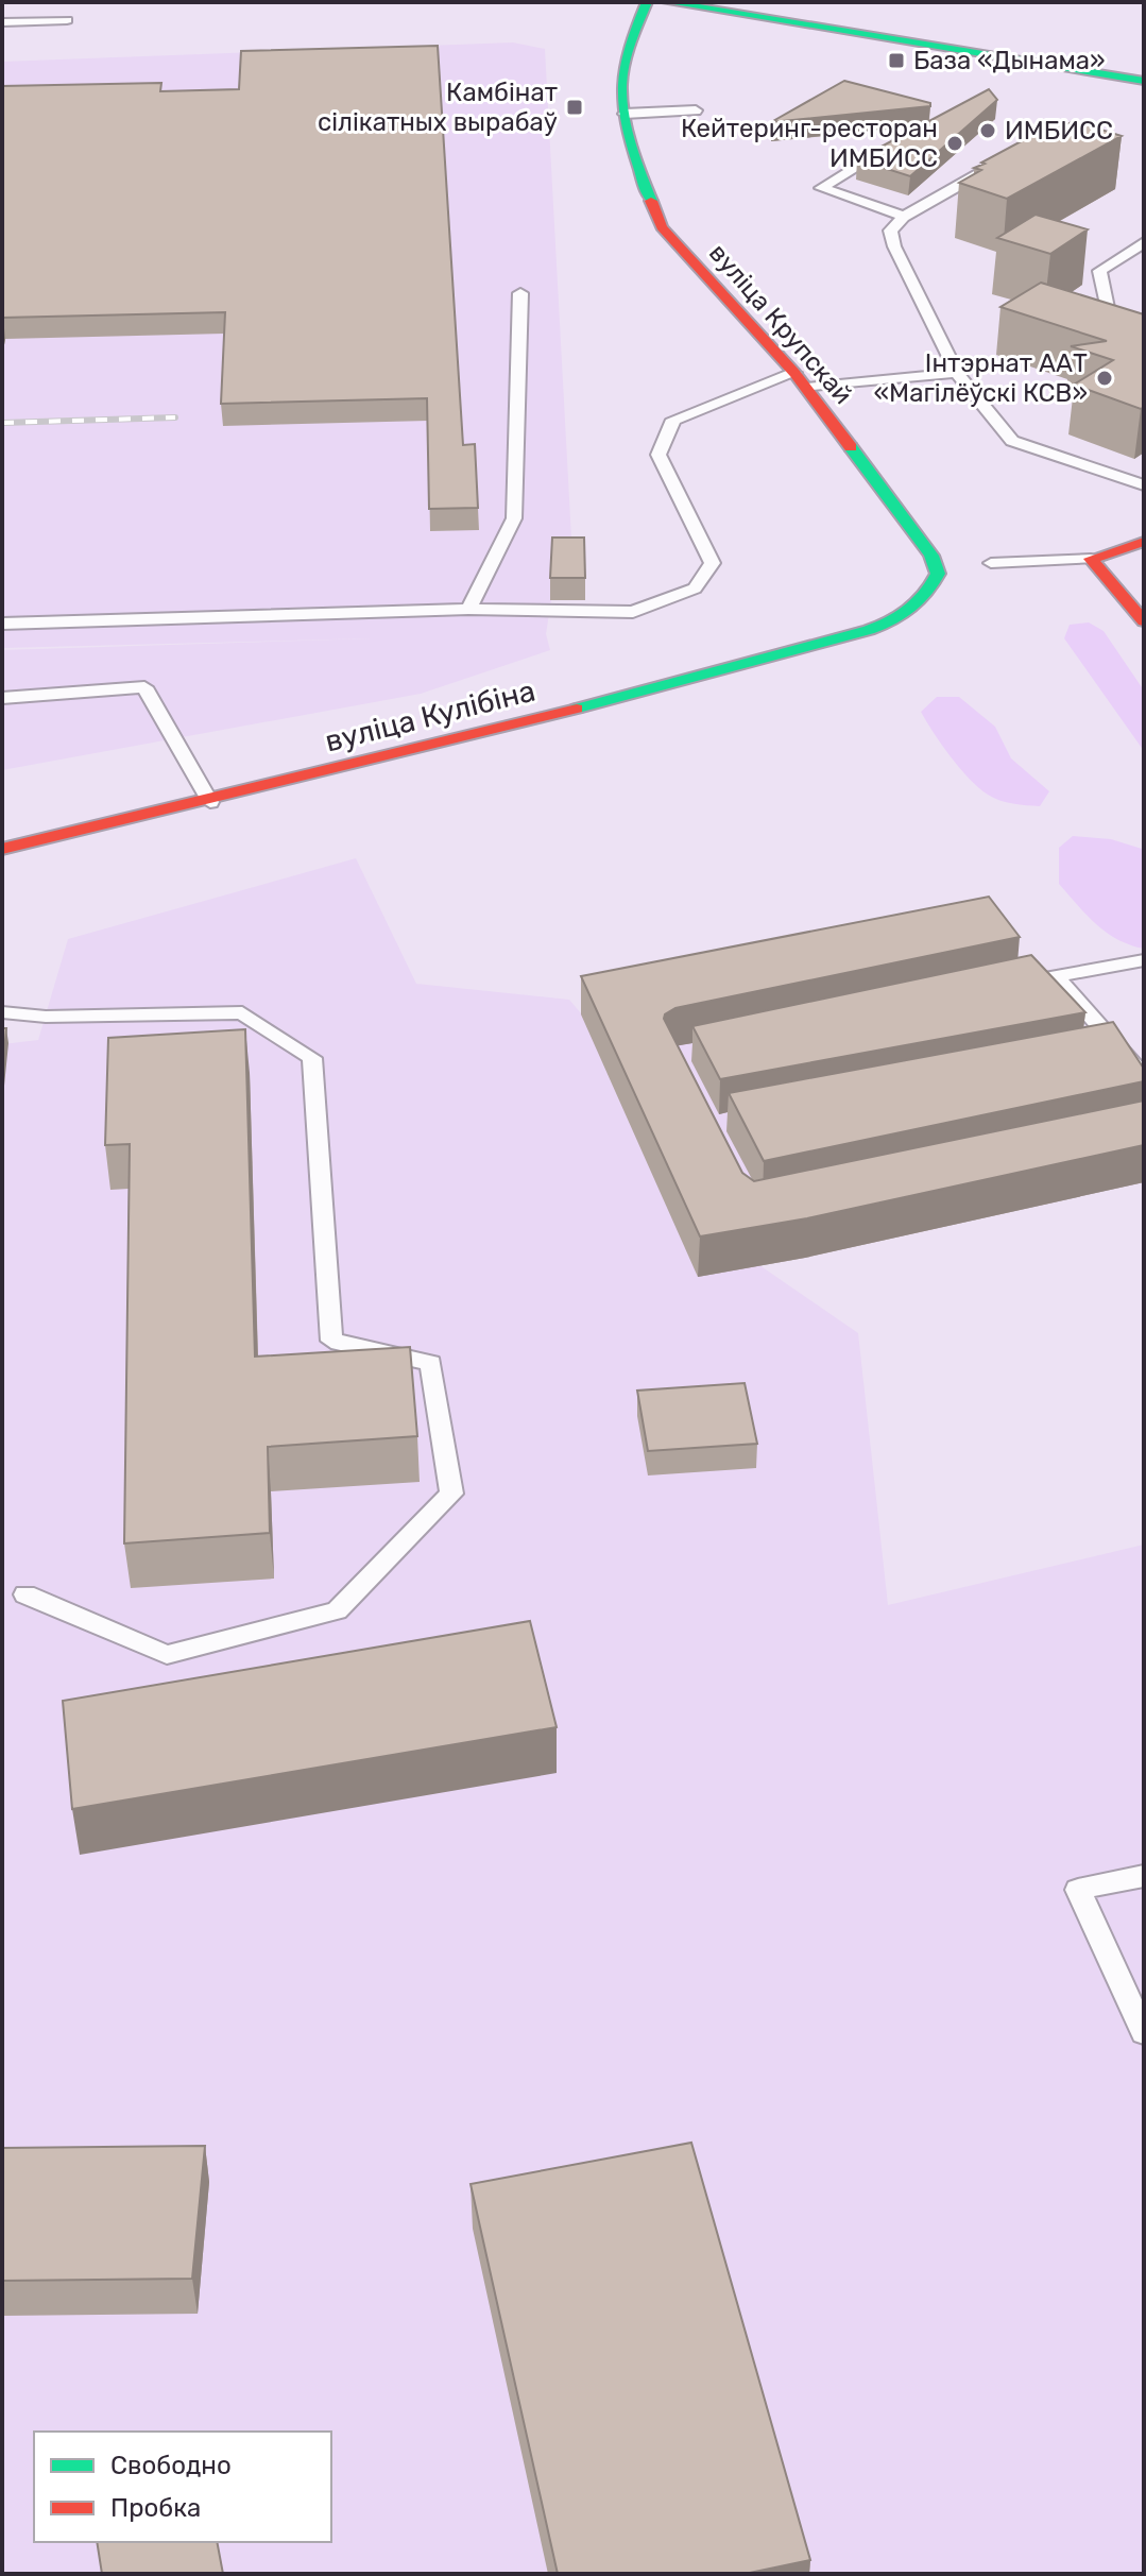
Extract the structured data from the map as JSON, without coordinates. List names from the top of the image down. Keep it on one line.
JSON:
{"streets":{"main road":["вуліца Крупскай","вуліца Кулібіна"]},"crossings":[["вуліца Крупскай","вуліца Кулібіна"]],"places":{"transit":["База «Дынама»","Камбінат сілікатных вырабаў"],"other":["ИМБИСС","Кейтеринг-ресторан ИМБИСС","Інтэрнат ААТ «Магілёўскі КСВ»"]},"legend":["Свободно","Пробка"]}
